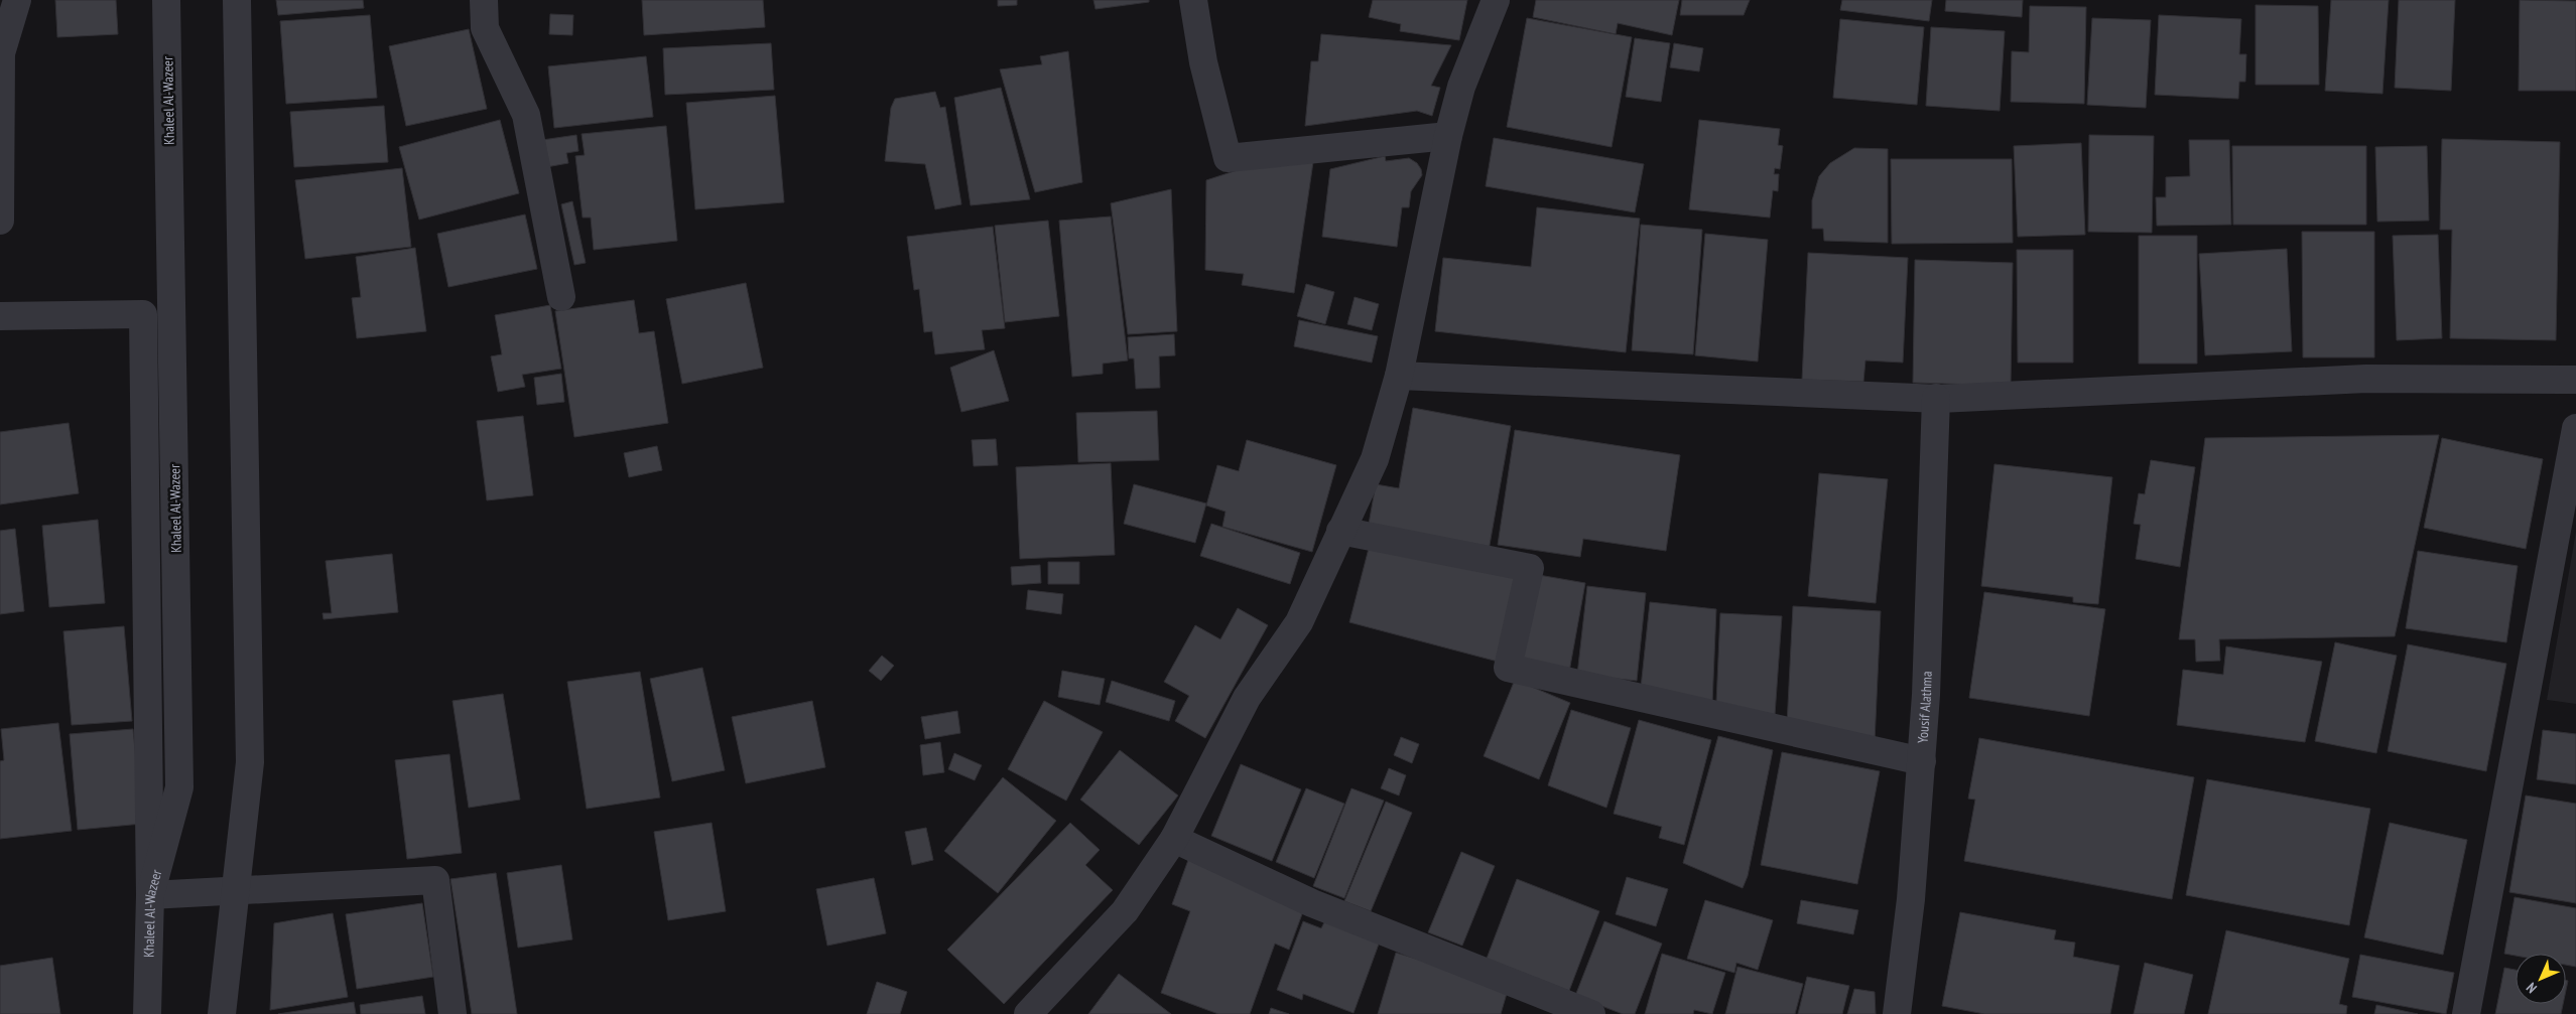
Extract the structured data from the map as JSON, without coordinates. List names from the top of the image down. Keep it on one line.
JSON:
{"streets":{"street":["Khaleel Al-Wazeer","Yousif Alathma"]},"north":"bottom left"}
